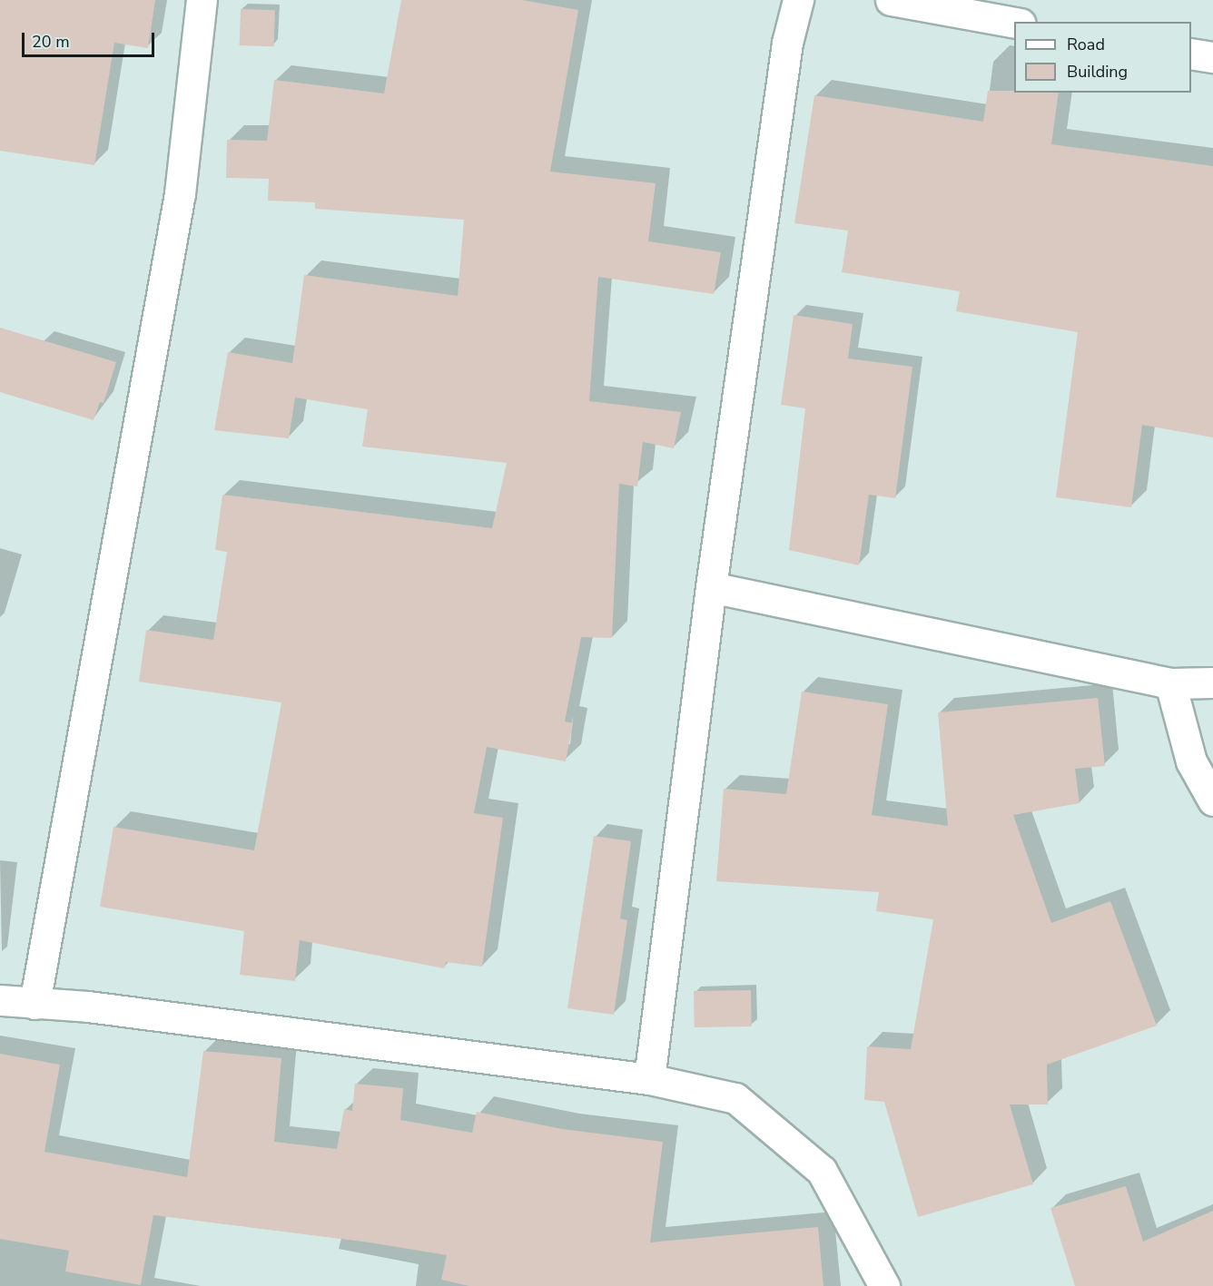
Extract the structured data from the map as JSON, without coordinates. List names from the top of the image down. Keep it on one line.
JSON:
{"legend":["Road","Building"],"scale_bar":"20 m"}
